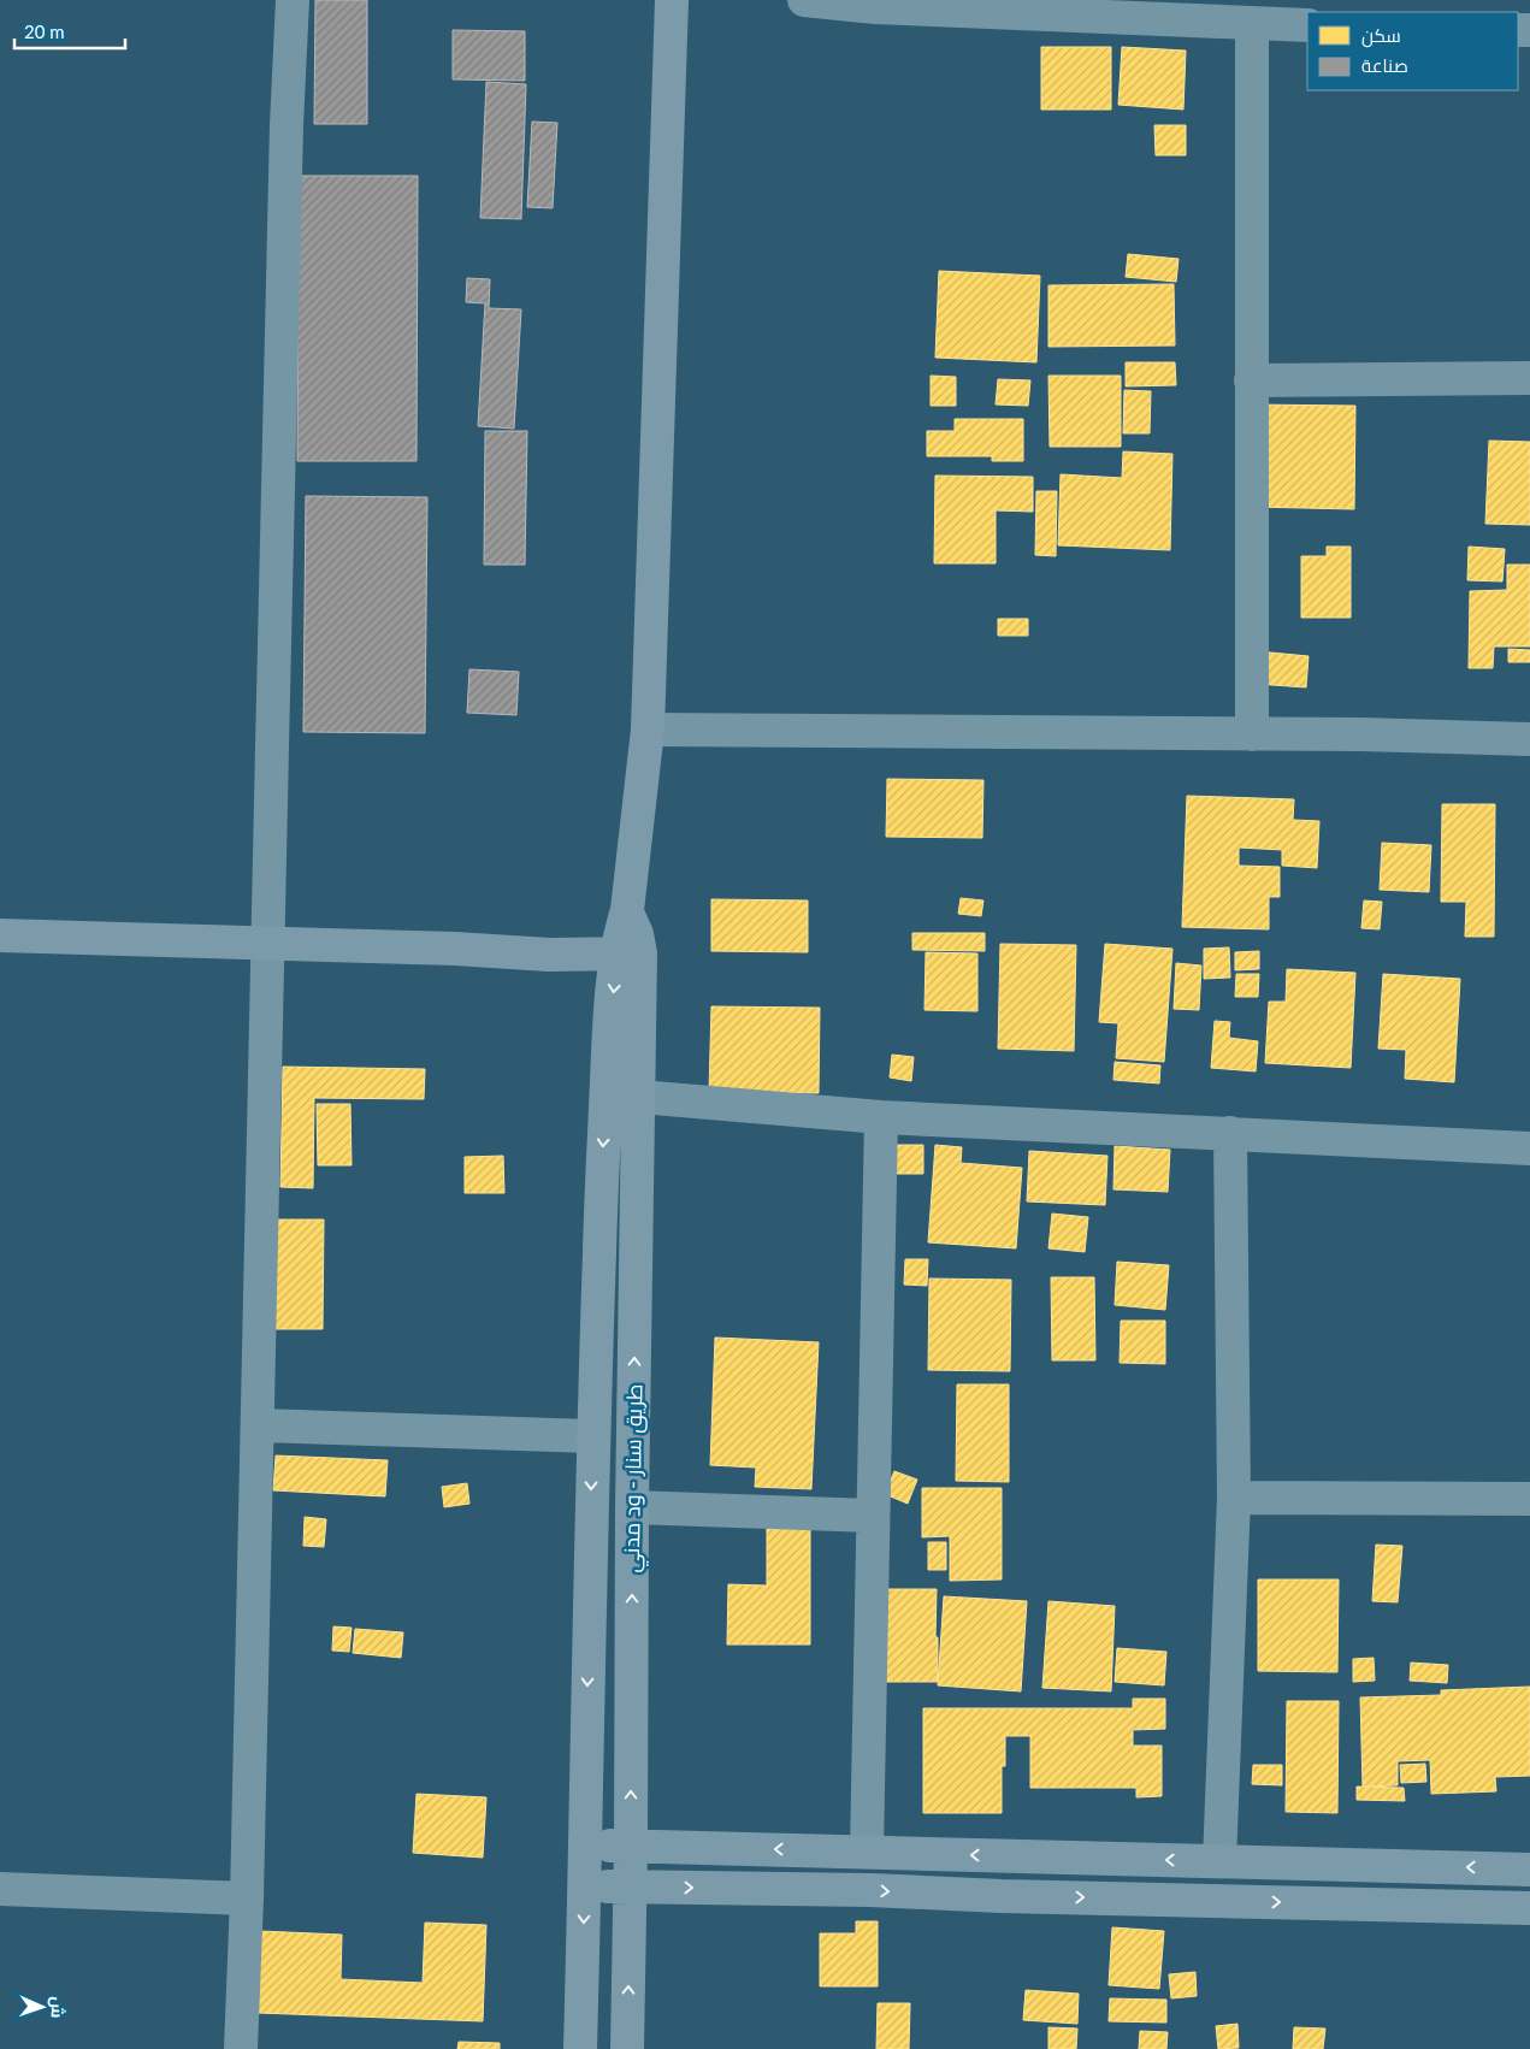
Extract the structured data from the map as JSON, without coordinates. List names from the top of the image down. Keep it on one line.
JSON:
{"streets":{"street":["طريق سنار - ود مدني"]},"legend":["سكن","صناعة"],"scale_bar":"20 m","north":"right"}
